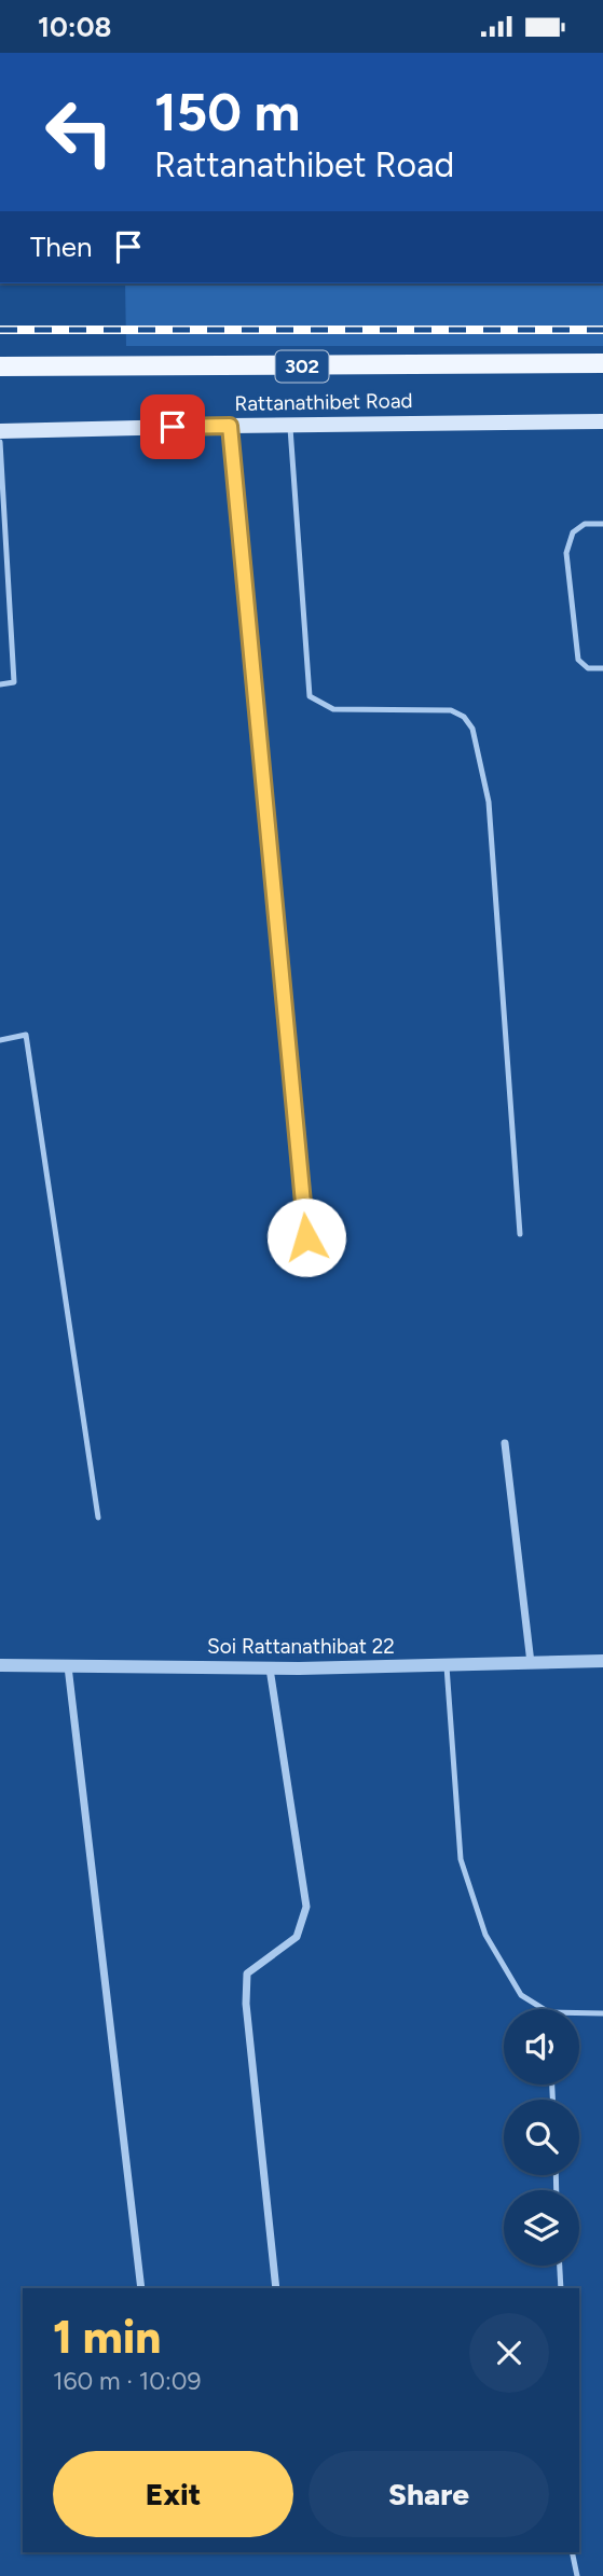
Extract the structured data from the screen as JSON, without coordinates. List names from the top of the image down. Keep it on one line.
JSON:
{"streets":{"main road":["302","Rattanathibet Road"],"street":["Soi Rattanathibat 22"]},"page":{"status":"10:08","turn":["150 m","Rattanathibet Road"],"then":"Then","heading":["1 min","160 m · 10:09"],"buttons":["Exit","Share"]}}
